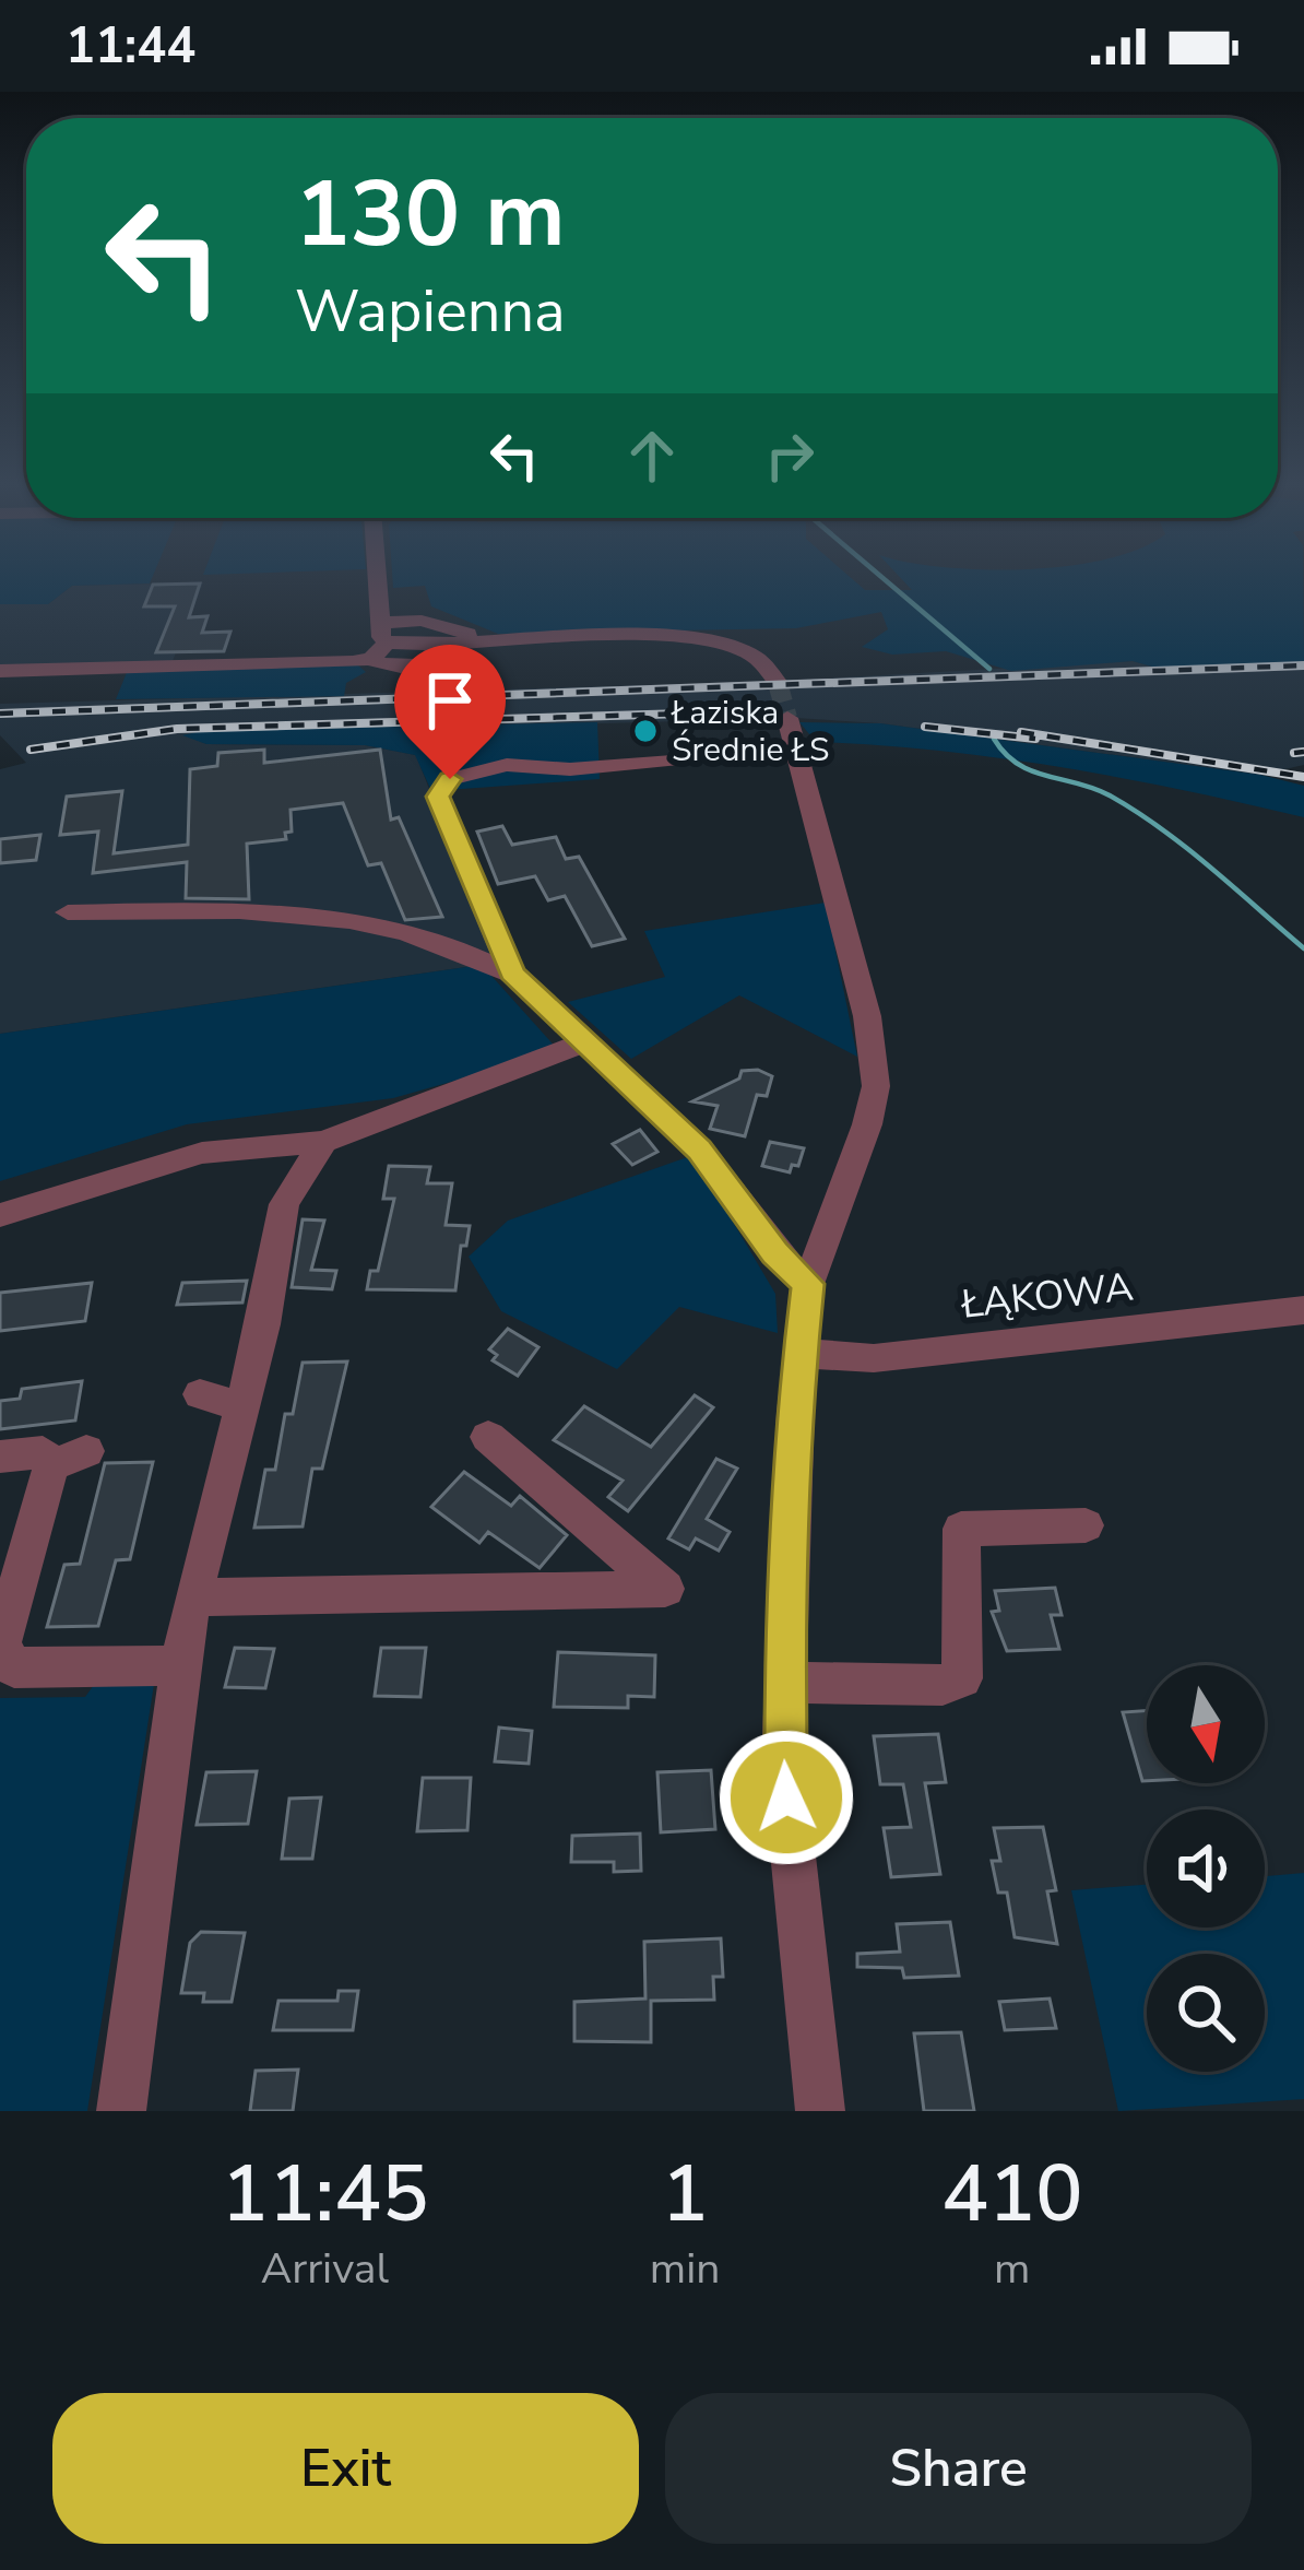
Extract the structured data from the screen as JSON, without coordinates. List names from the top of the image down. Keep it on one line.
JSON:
{"streets":{"street":["ŁĄKOWA"]},"places":["Łaziska Średnie ŁS"],"north":"bottom","page":{"status":"11:44","turn":["130 m","Wapienna"],"eta":["11:45","Arrival","1","min","410","m"],"buttons":["Exit","Share"]}}
